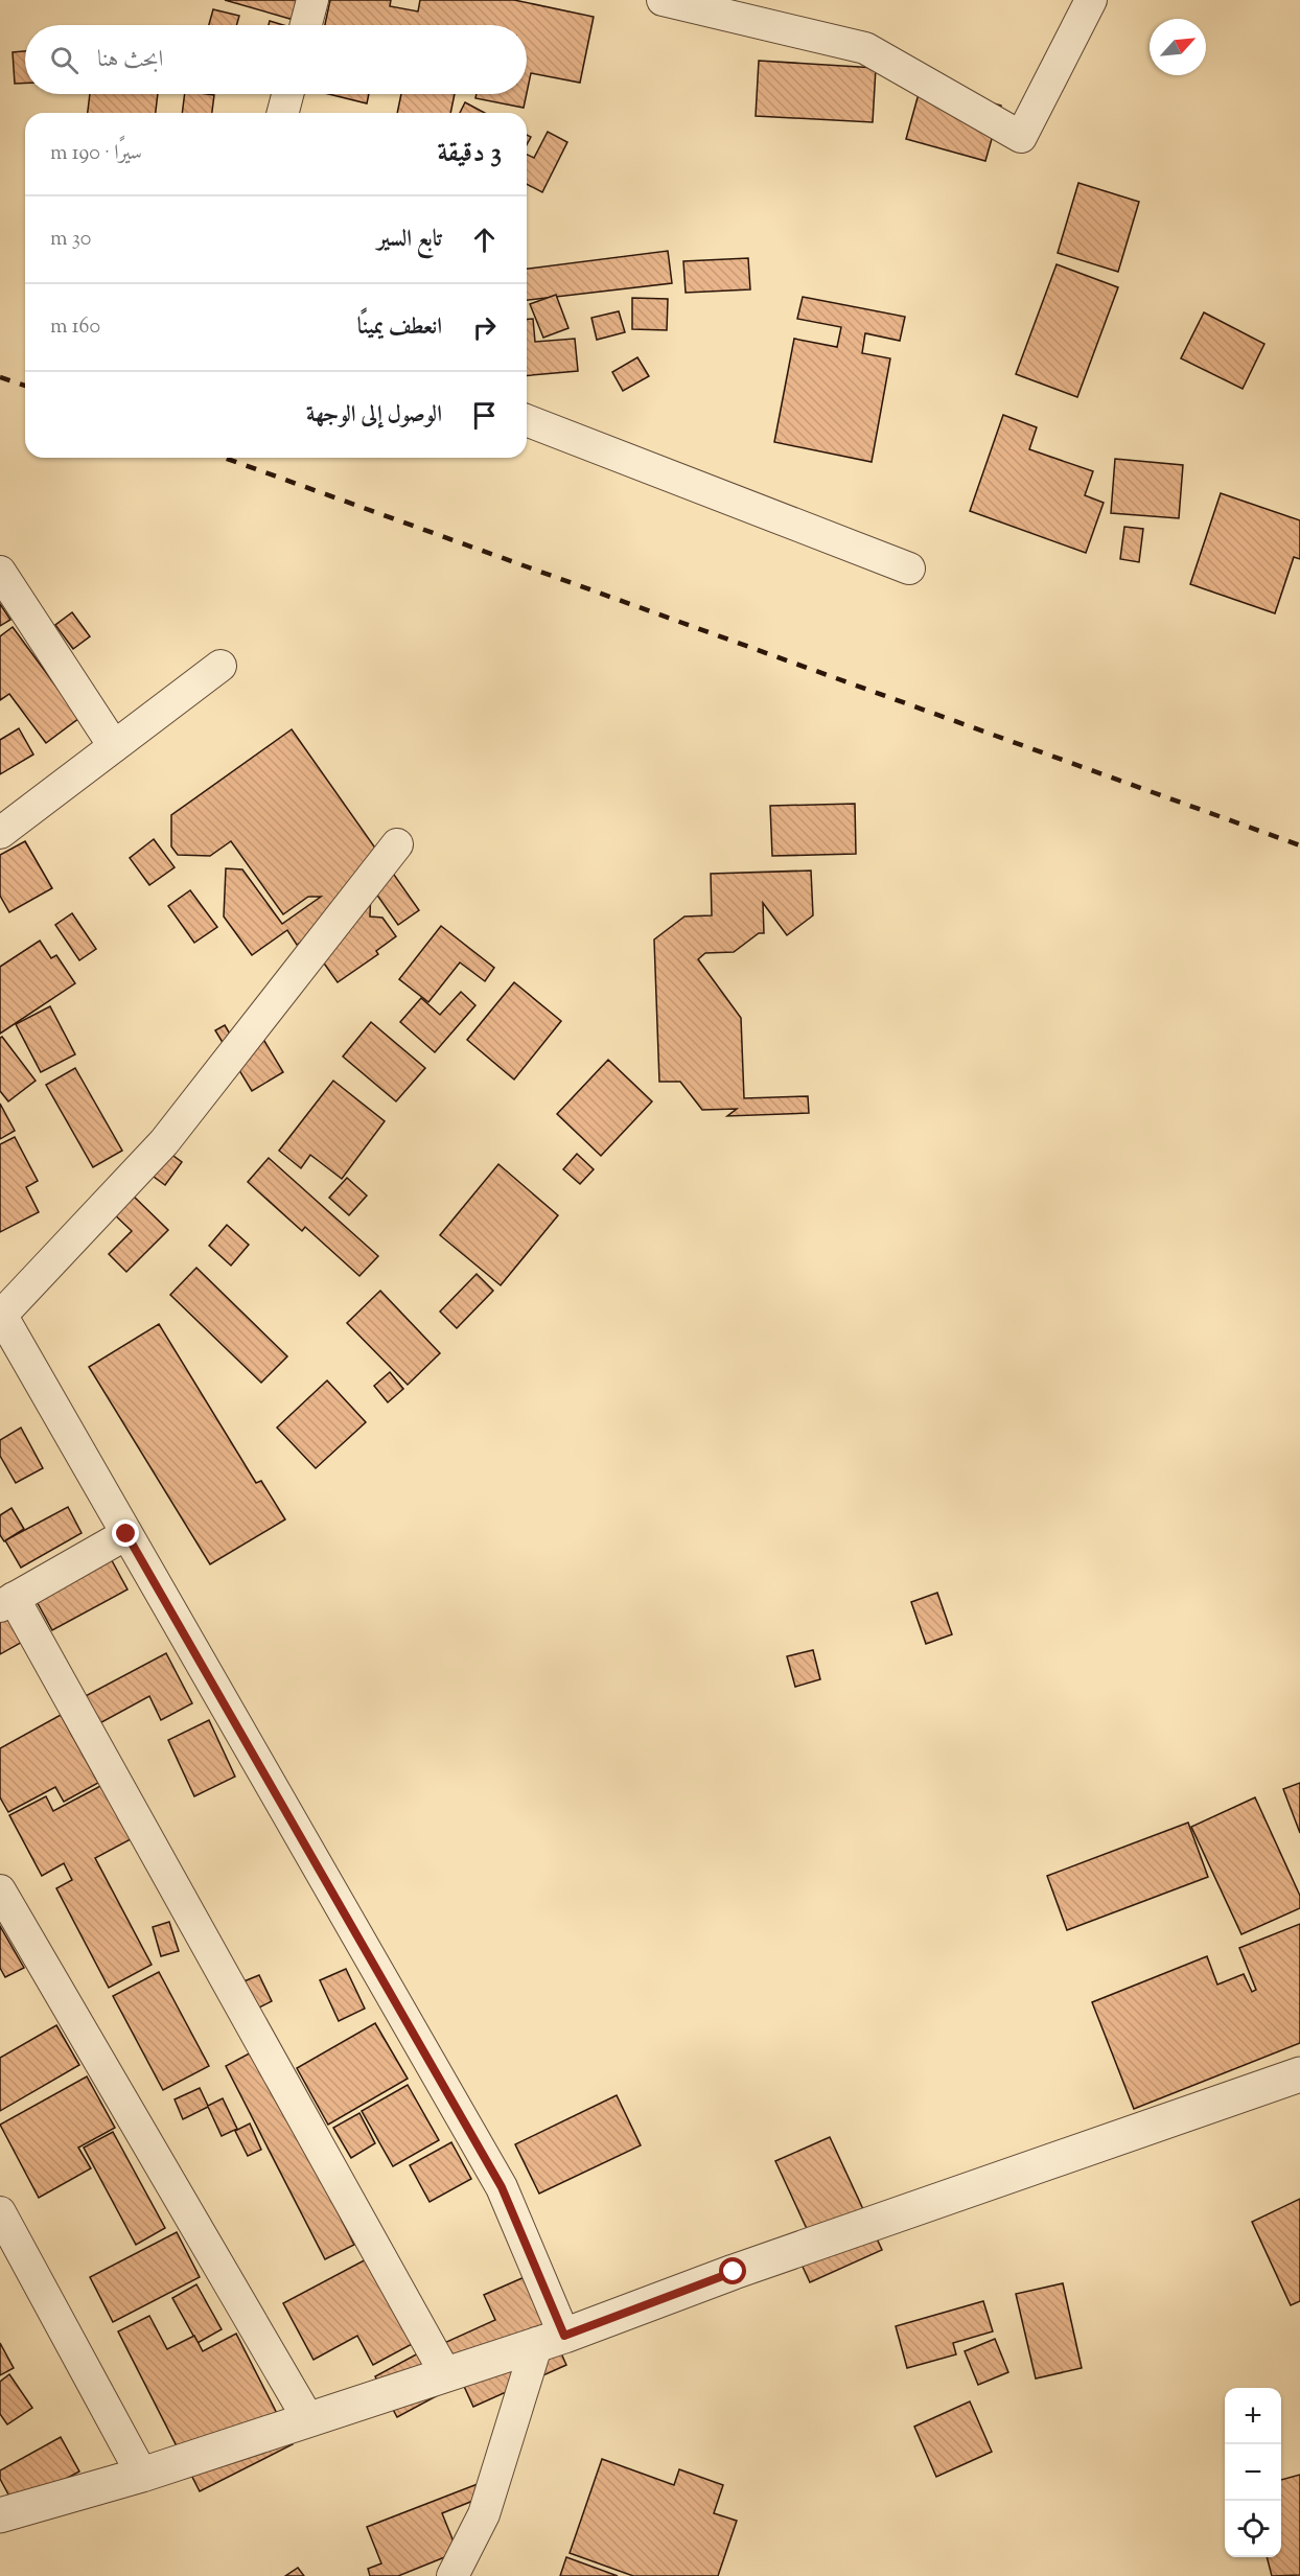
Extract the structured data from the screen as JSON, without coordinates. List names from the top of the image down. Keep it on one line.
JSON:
{"north":"top right","page":{"search":"ابحث هنا","heading":["3 دقيقة","سيرًا · 190 m"],"list":[["تابع السير","30 m"],["انعطف يمينًا","160 m"],"الوصول إلى الوجهة"],"map_buttons":["+","−"]}}
